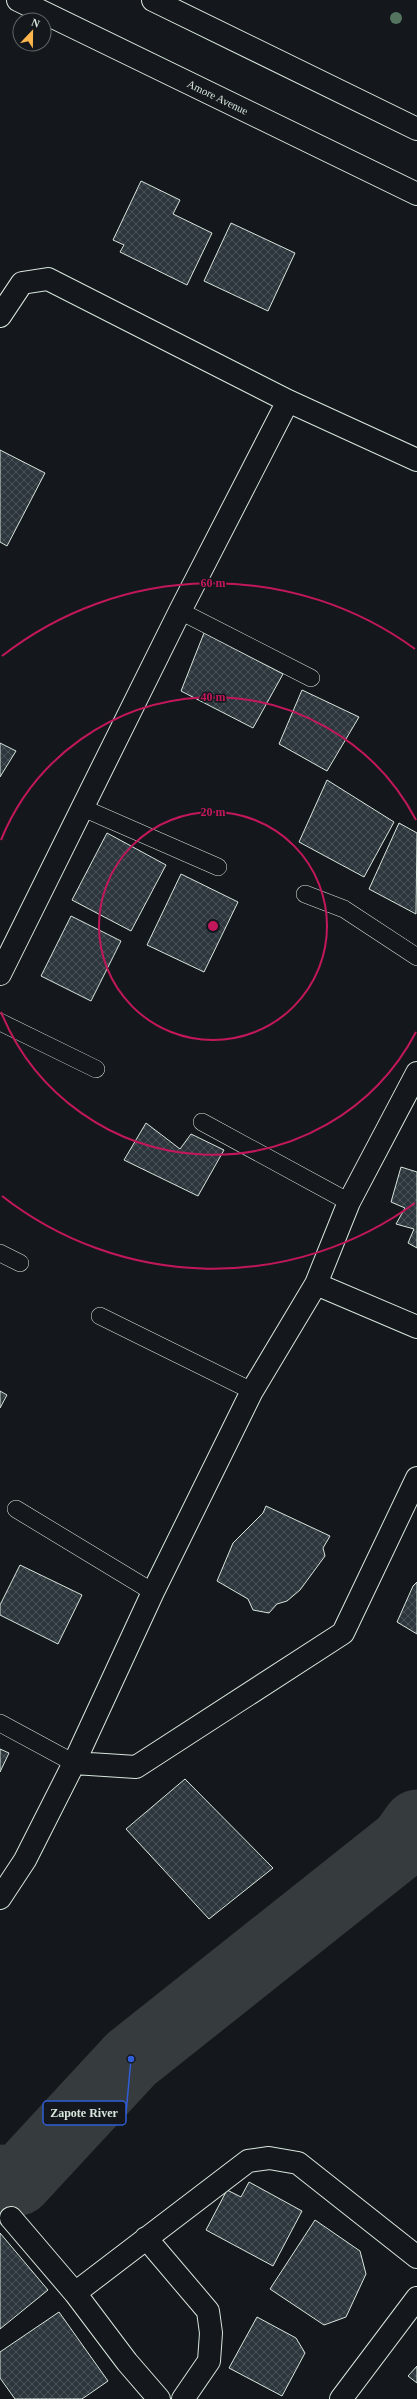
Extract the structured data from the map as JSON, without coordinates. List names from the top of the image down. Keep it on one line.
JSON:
{"streets":{"street":["Amore Avenue"]},"places":["Zapote River"],"north":"top","rings":["60 m","40 m","20 m"]}
